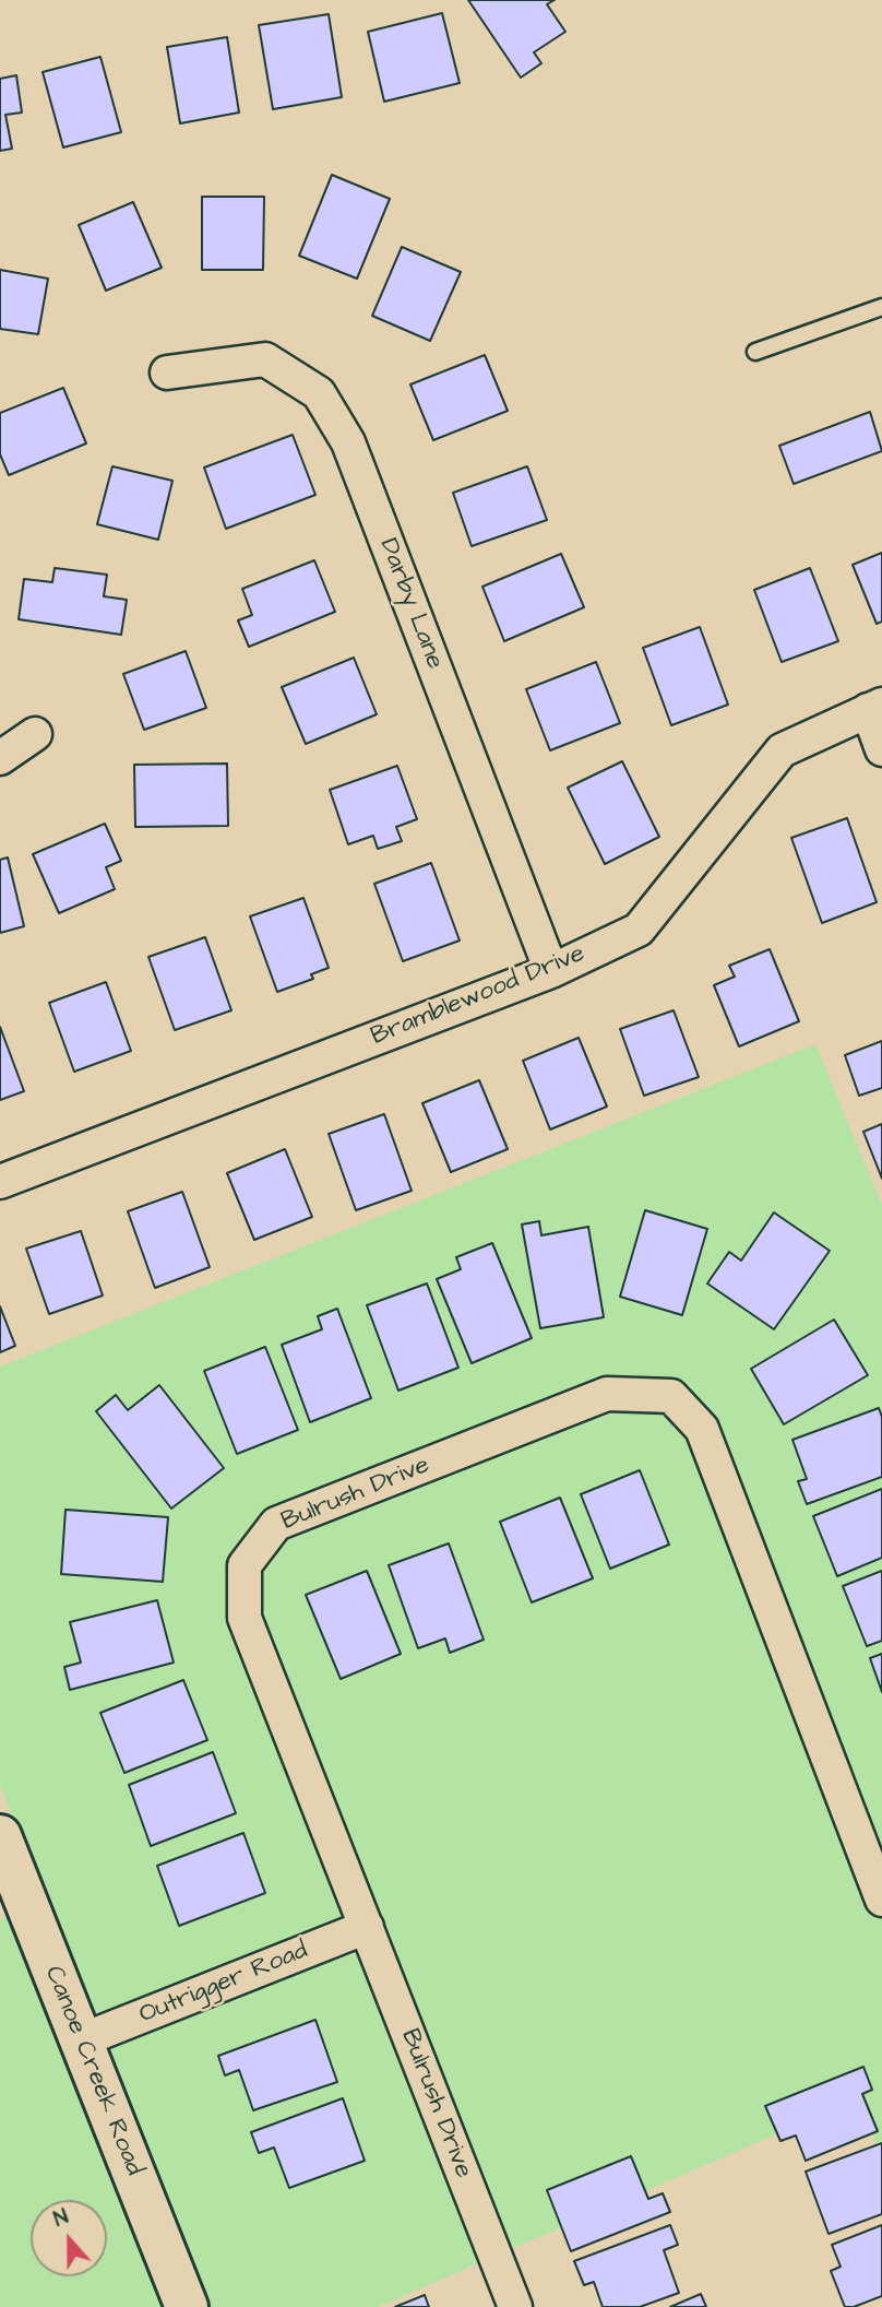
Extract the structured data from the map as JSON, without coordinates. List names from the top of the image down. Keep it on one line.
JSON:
{"streets":{"main road":["Canoe Creek Road"],"street":["Darby Lane","Bramblewood Drive","Bulrush Drive","Outrigger Road"]},"crossings":[["Darby Lane","Bramblewood Drive"],["Bulrush Drive","Outrigger Road"],["Outrigger Road","Canoe Creek Road"]],"north":"top"}
